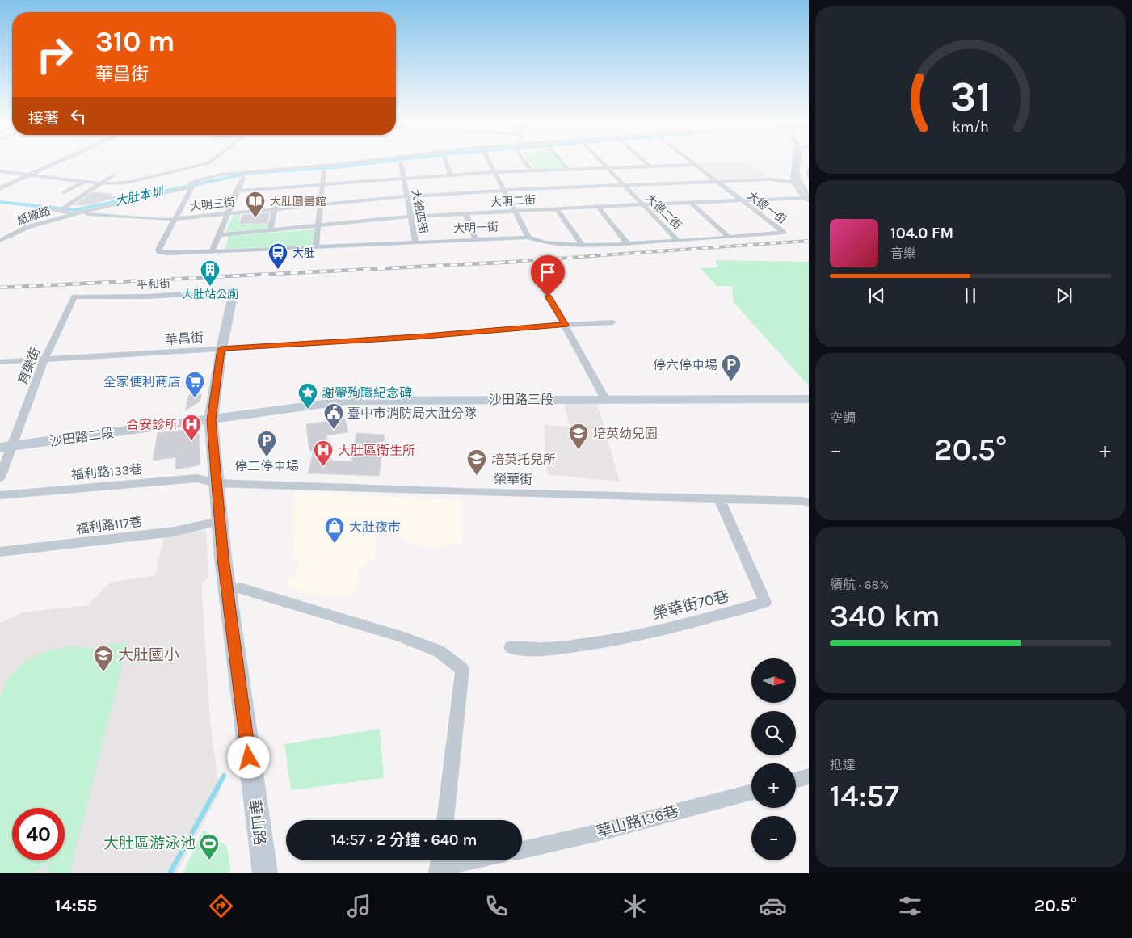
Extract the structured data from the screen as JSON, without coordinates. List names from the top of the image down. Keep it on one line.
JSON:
{"streets":{"street":["大明二街","大明三街","大德一街","大德四街","大德二街","紙廠路","大明一街","平和街","華昌街","育樂街","沙田路三段","沙田路二段","福利路133巷","榮華街","福利路117巷","榮華街70巷","華山路136巷","華山路"]},"crossings":[["大明二街","大德一街"],["大明二街","大德四街"],["大明二街","大德二街"],["大明三街","大德一街"],["大明三街","大德四街"],["大明三街","大德二街"],["大明三街","紙廠路"],["大明三街","大明一街"],["大德一街","大明一街"],["大德四街","大明一街"],["大德二街","大明一街"],["平和街","育樂街"],["平和街","華山路"],["華昌街","育樂街"],["華昌街","華山路"],["育樂街","沙田路二段"],["沙田路三段","沙田路二段"],["沙田路三段","華山路"],["沙田路二段","華山路"],["福利路133巷","榮華街"],["福利路133巷","華山路"],["榮華街","榮華街70巷"],["榮華街","華山路"],["福利路117巷","華山路"]],"water":["大肚本圳"],"places":{"library":["大肚圖書館"],"station":["大肚"],"building":["大肚站公廁"],"parking":["停六停車場","停二停車場"],"supermarket":["全家便利商店"],"place":["謝翬殉職紀念碑"],"public building":["臺中市消防局大肚分隊"],"hospital":["合安診所","大肚區衛生所"],"school or university":["培英幼兒園","培英托兒所","大肚國小"],"shop":["大肚夜市"],"sports":["大肚區游泳池"]},"north":"right","page":{"turn":["310 m","華昌街"],"then":"接著","song":["104.0 FM","音樂"],"tile":["空調",["續航 · 68%","340 km"],["抵達","14:57"]],"heat":["−","20.5°","+"],"map_buttons":["+","−"],"limit":"40","trip":"14:57 · 2 分鐘 · 640 m","tabs":["14:55","20.5°"],"gauge":["31","km/h"]}}
